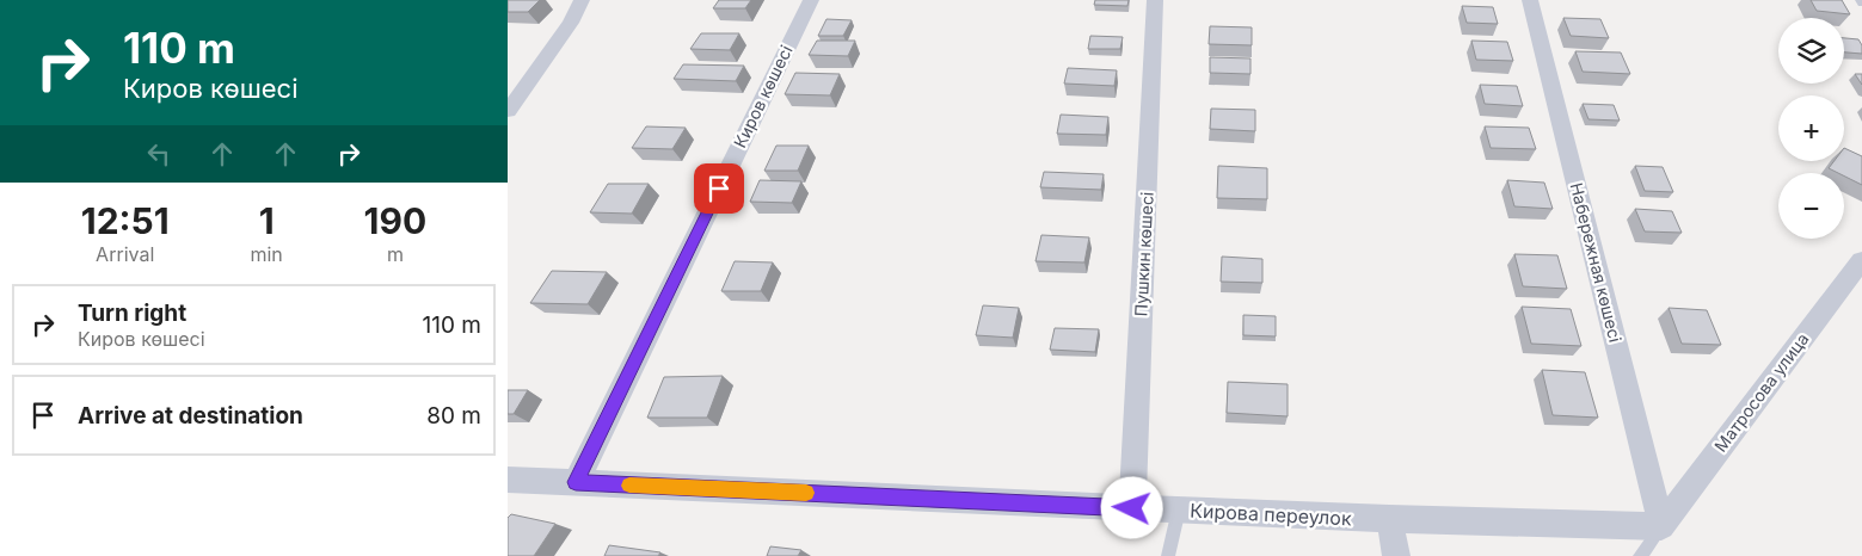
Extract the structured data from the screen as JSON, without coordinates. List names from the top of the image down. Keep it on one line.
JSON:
{"streets":{"street":["Киров көшесі","Пушкин көшесі","Набережная көшесі","Матросова улица","Кирова переулок"]},"crossings":[["Киров көшесі","Кирова переулок"],["Пушкин көшесі","Кирова переулок"],["Набережная көшесі","Матросова улица"],["Набережная көшесі","Кирова переулок"],["Матросова улица","Кирова переулок"]],"page":{"turn":["110 m","Киров көшесі"],"map_buttons":["+","−"],"eta":["12:51","Arrival","1","min","190","m"],"list":[{"name":"Turn right","note":"Киров көшесі","value":"110 m"},{"name":"Arrive at destination","value":"80 m"}]}}
